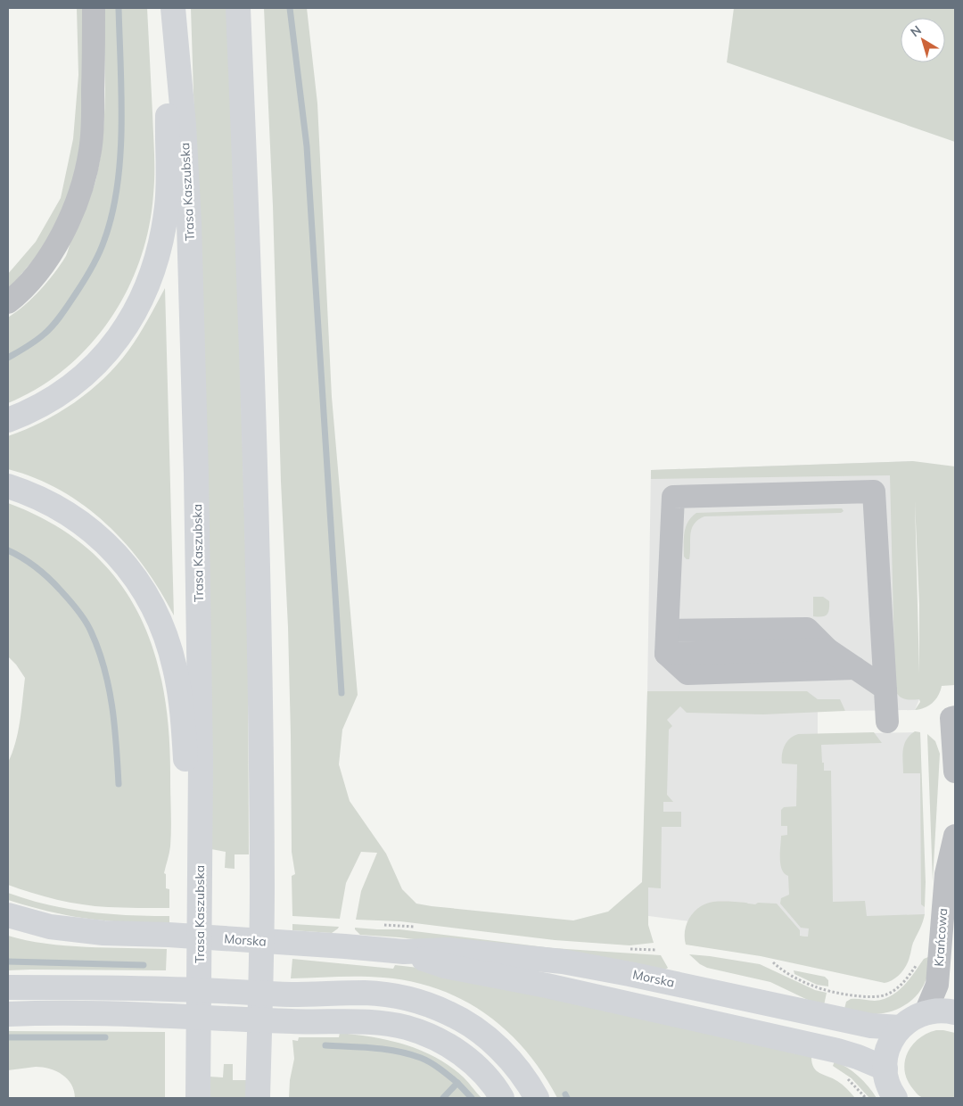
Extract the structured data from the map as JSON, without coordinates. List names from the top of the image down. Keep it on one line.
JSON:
{"streets":{"main road":["Trasa Kaszubska","Morska"],"street":["Krańcowa"]},"north":"top left"}
